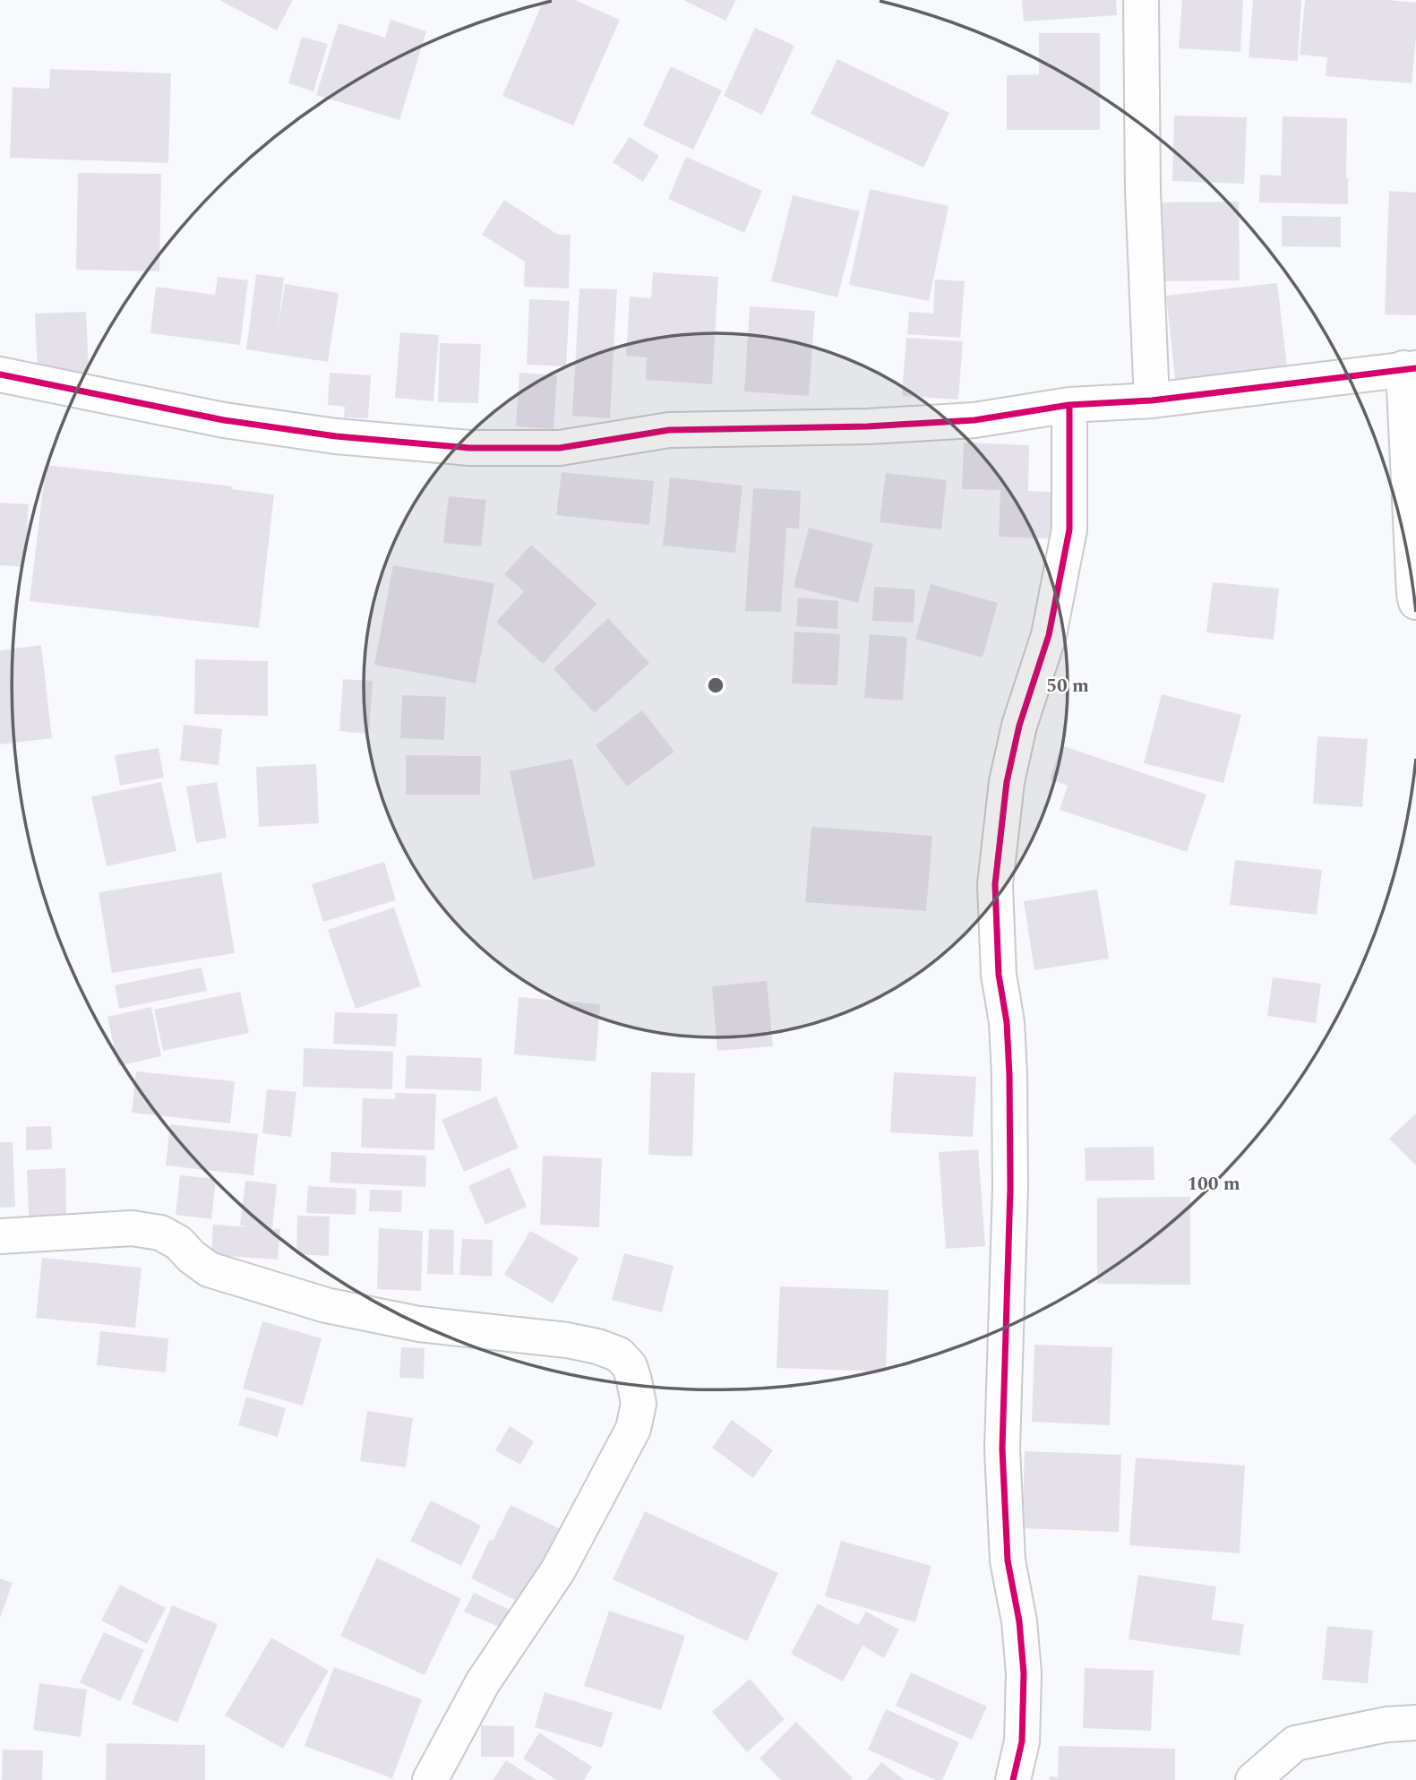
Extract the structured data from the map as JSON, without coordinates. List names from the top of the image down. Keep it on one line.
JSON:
{"rings":["50 m","100 m"]}
